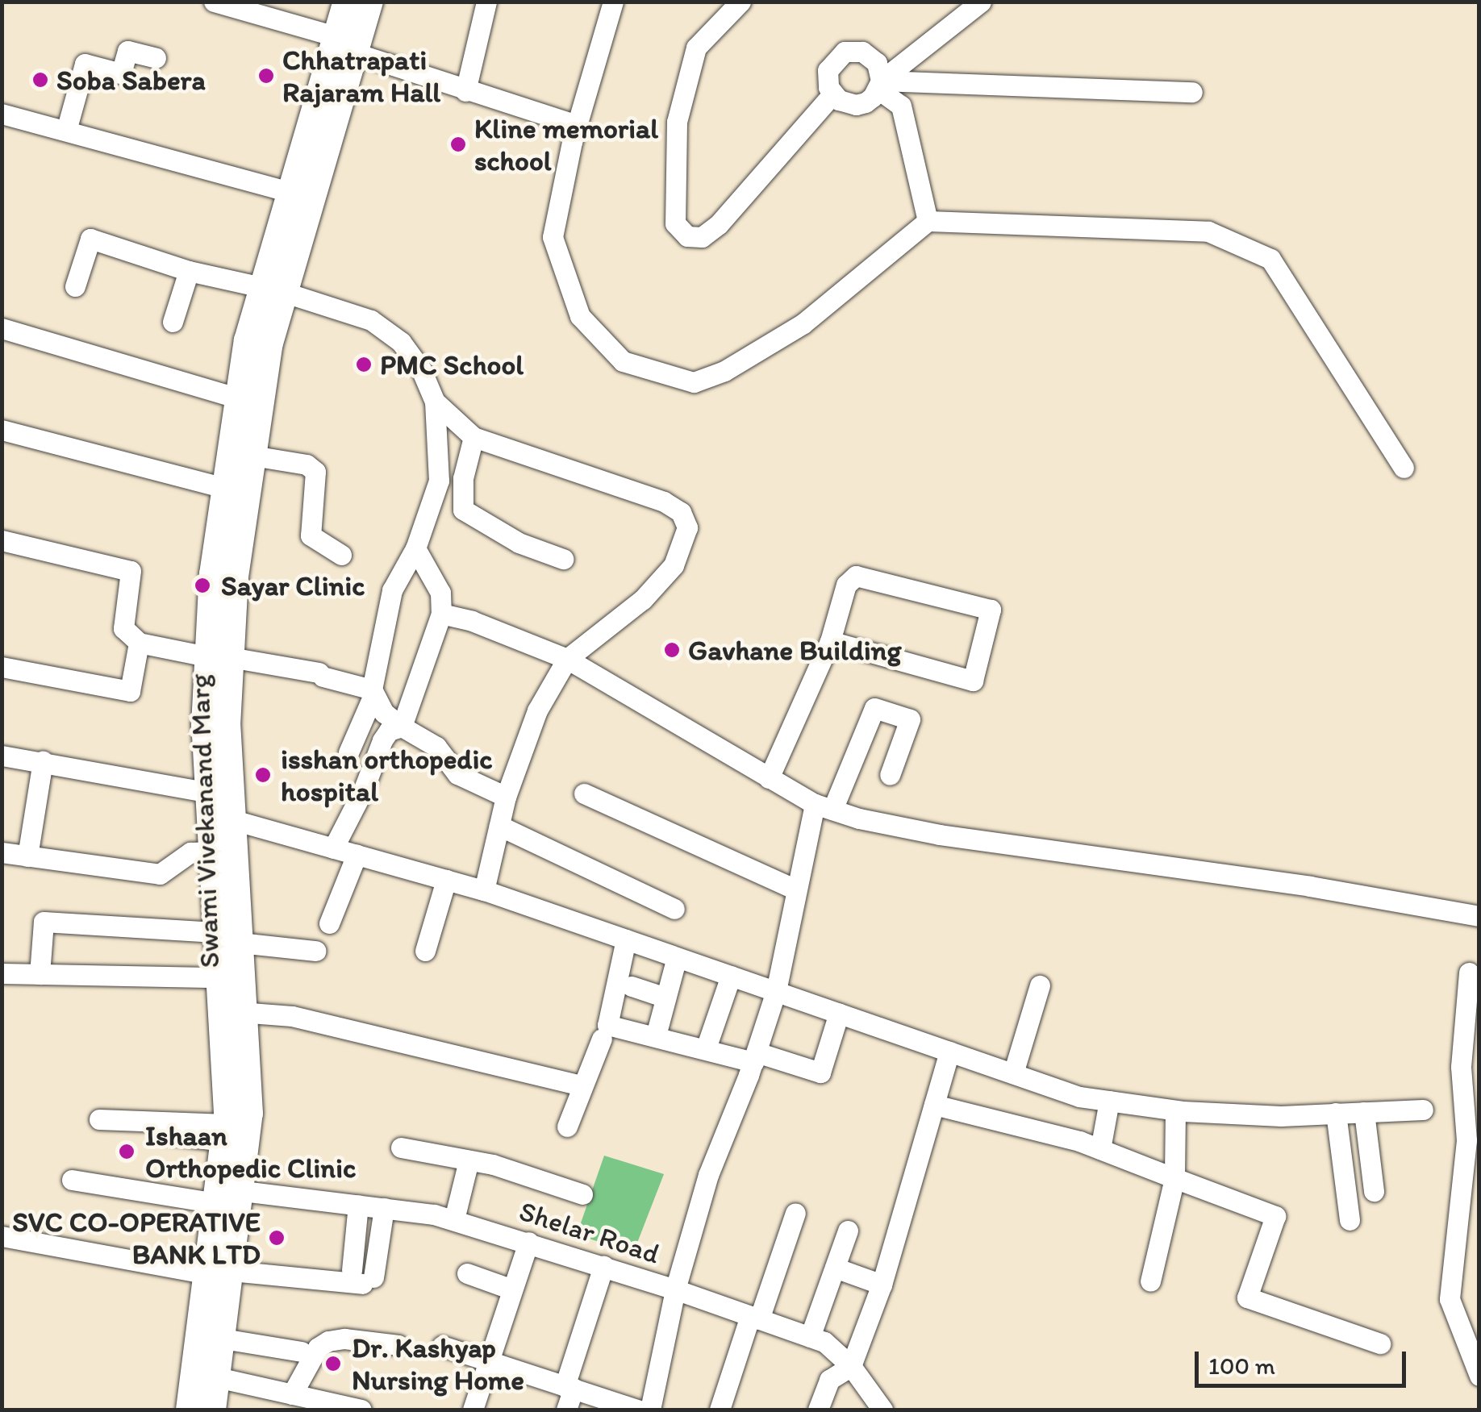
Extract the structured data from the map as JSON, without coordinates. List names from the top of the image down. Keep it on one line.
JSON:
{"streets":{"main road":["Swami Vivekanand Marg"],"street":["Shelar Road"]},"crossings":[["Swami Vivekanand Marg","Shelar Road"]],"places":["Chhatrapati Rajaram Hall","Soba Sabera","Kline memorial school","PMC School","Sayar Clinic","Gavhane Building","isshan orthopedic hospital","Ishaan Orthopedic Clinic","SVC CO-OPERATIVE BANK LTD","Dr. Kashyap Nursing Home"],"scale_bar":"100 m"}
